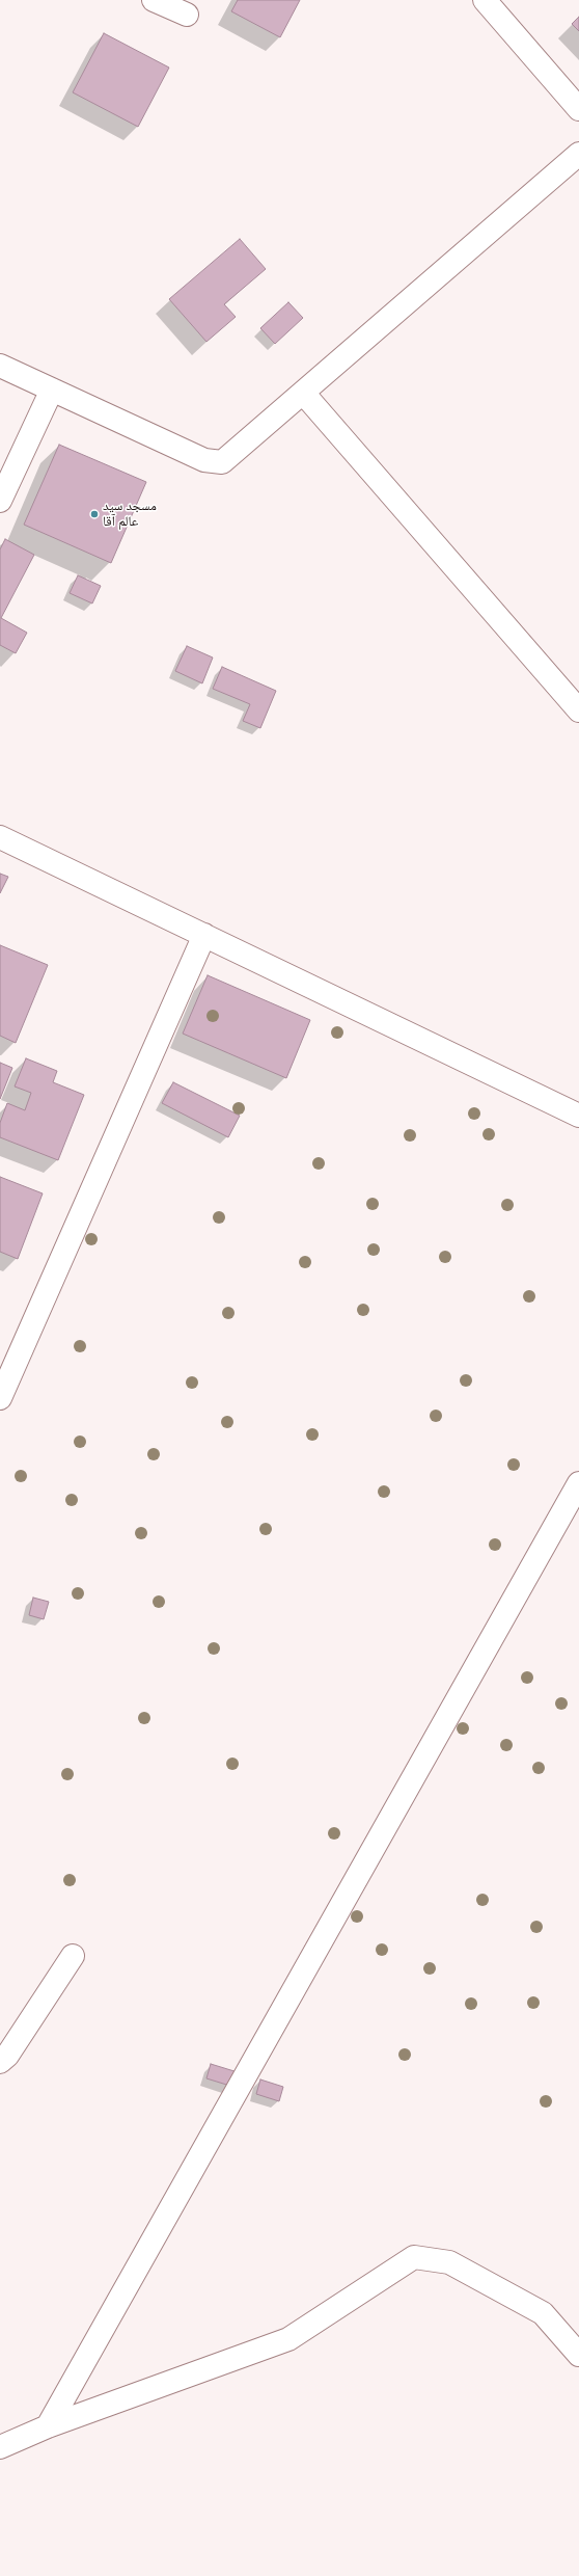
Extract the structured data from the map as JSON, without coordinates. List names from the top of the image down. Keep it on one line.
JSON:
{"places":["مسجد سید عالم آقا"]}
